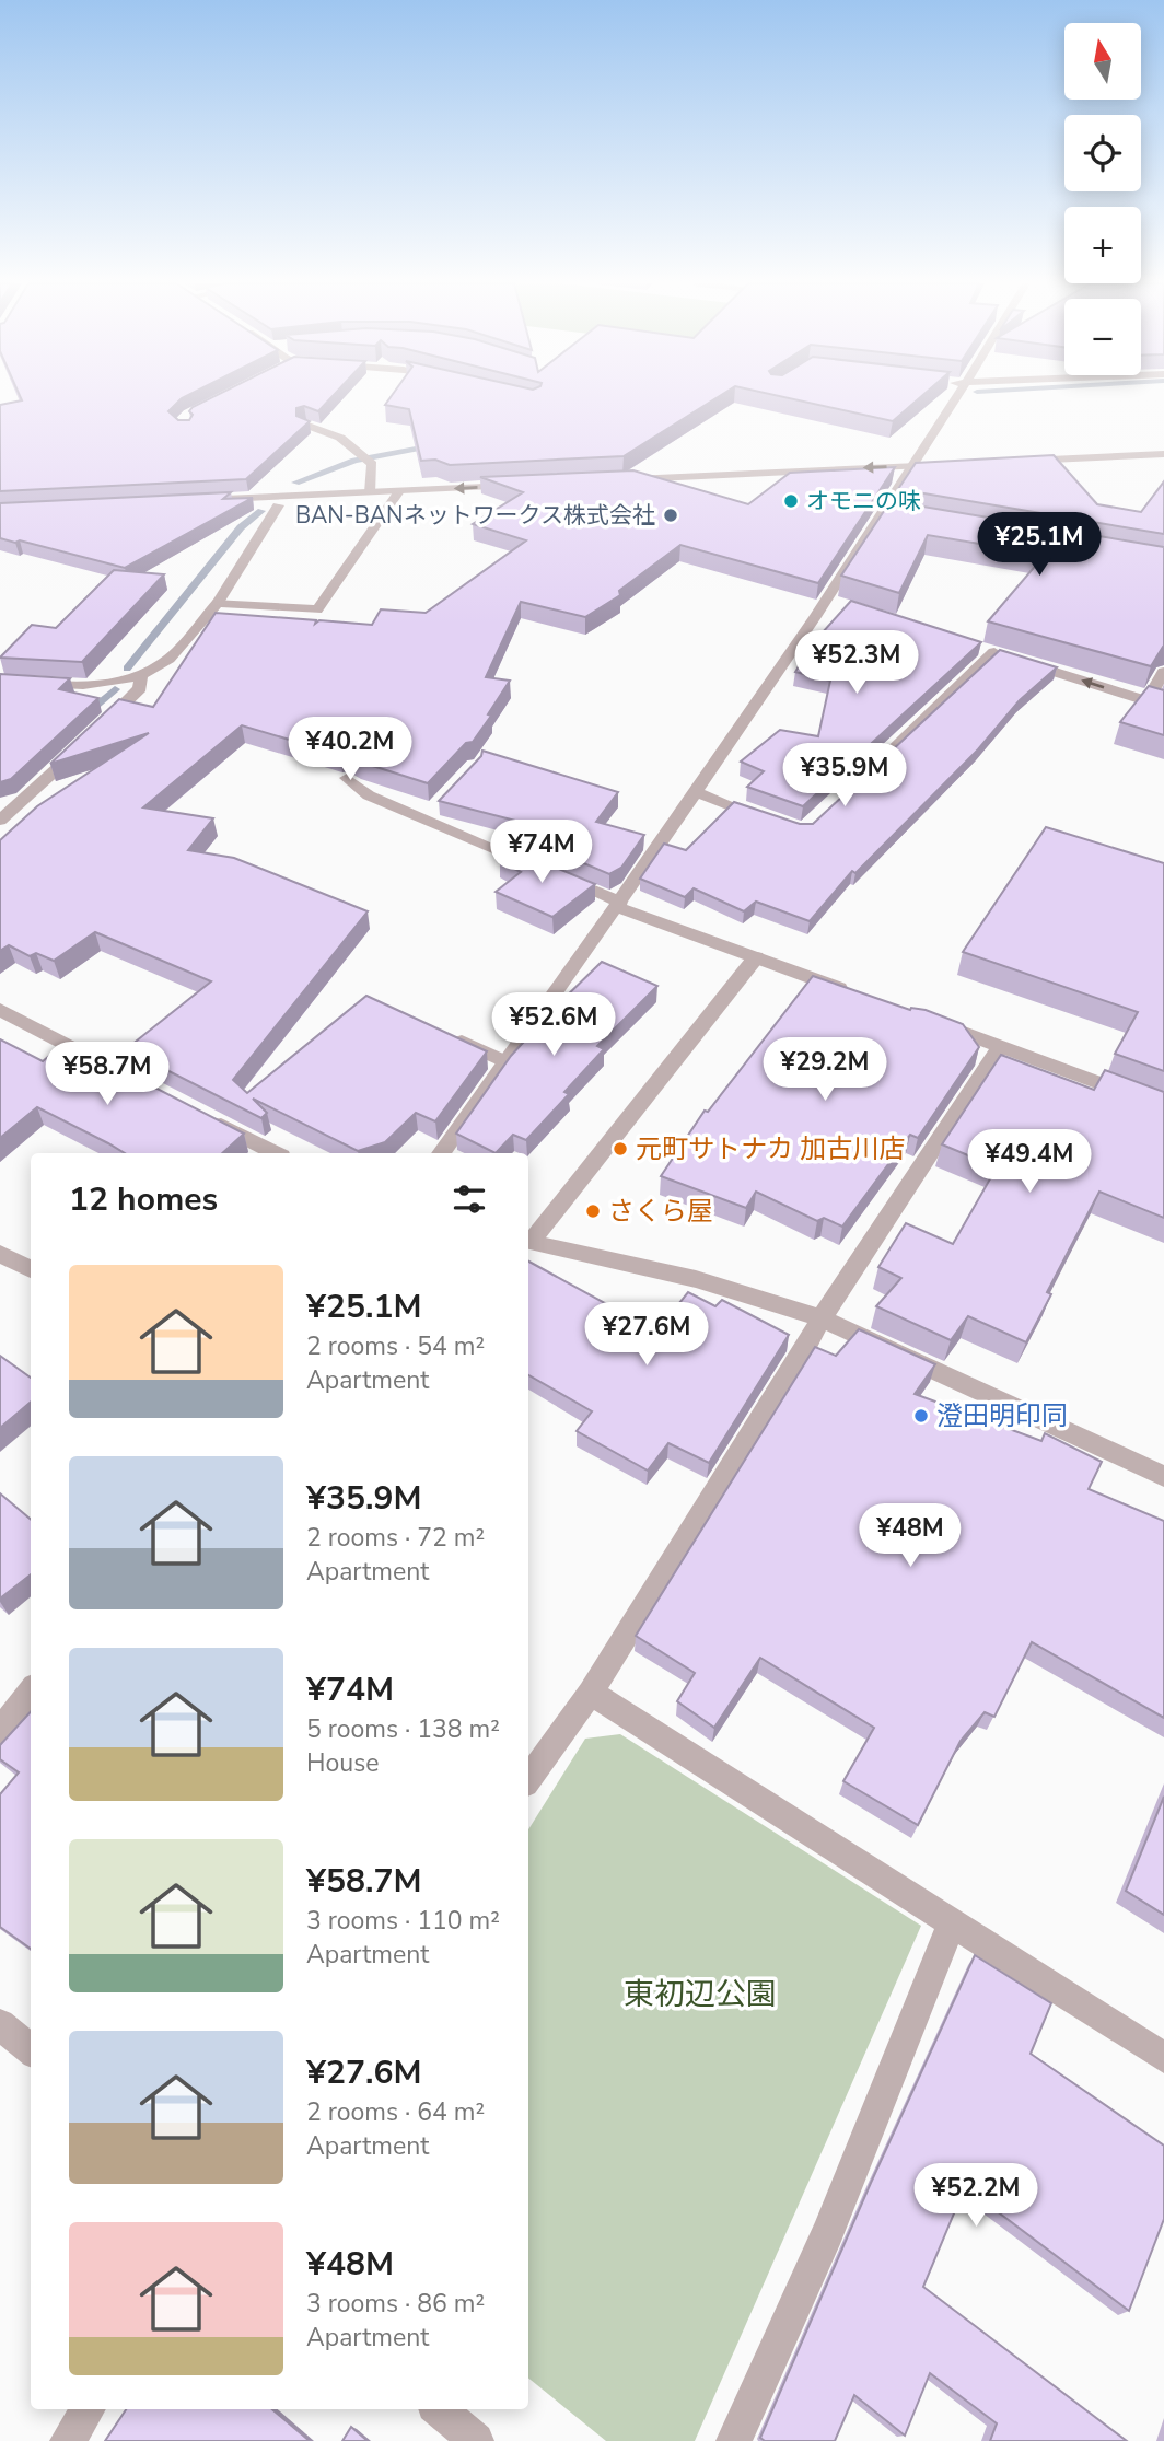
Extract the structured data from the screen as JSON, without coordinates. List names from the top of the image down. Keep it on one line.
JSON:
{"parks":["東初辺公園"],"places":["オモニの味","BAN-BANネットワークス株式会社","元町サトナカ 加古川店","さくら屋","澄田明印同"],"north":"top","page":{"map_buttons":["+","−"],"price":["¥25.1M","¥52.3M","¥40.2M","¥35.9M","¥74M","¥52.6M","¥29.2M","¥58.7M","¥49.4M","¥27.6M","¥48M","¥52.2M"],"heading":"12 homes","list":[{"name":"¥25.1M","note":"2 rooms · 54 m² · Apartment"},{"name":"¥35.9M","note":"2 rooms · 72 m² · Apartment"},{"name":"¥74M","note":"5 rooms · 138 m² · House"},{"name":"¥58.7M","note":"3 rooms · 110 m² · Apartment"},{"name":"¥27.6M","note":"2 rooms · 64 m² · Apartment"},{"name":"¥48M","note":"3 rooms · 86 m² · Apartment"}]}}
